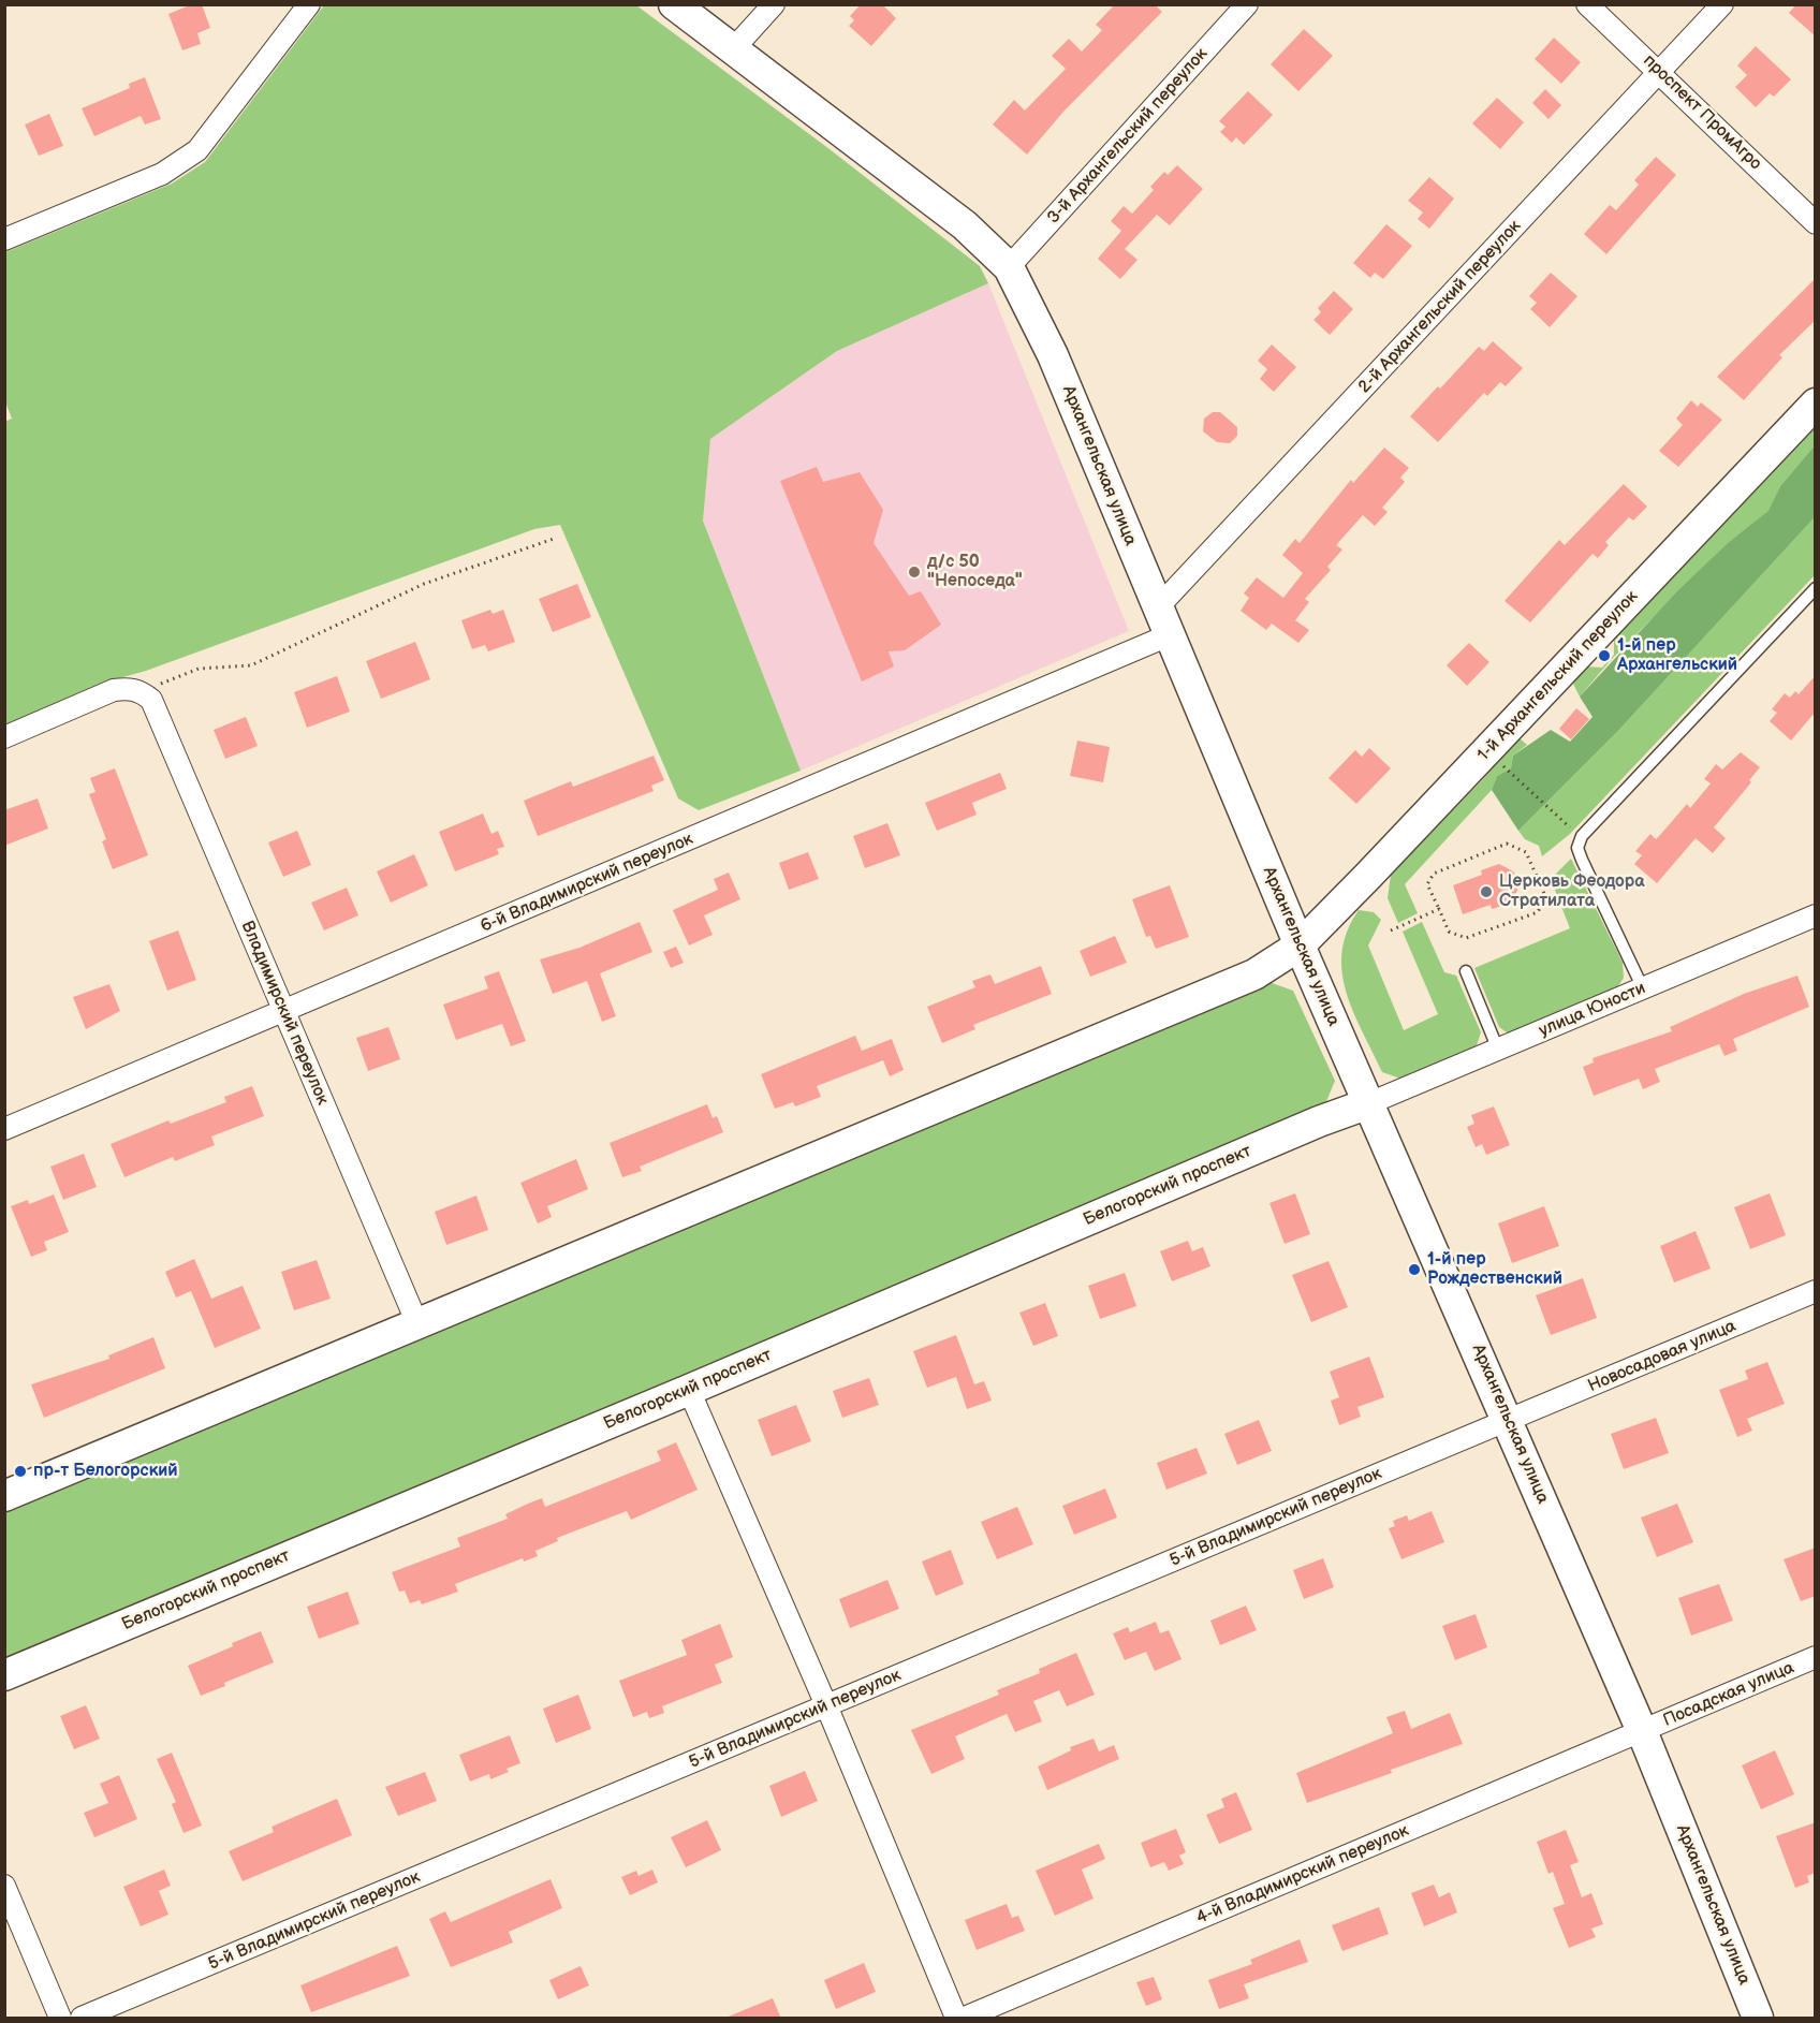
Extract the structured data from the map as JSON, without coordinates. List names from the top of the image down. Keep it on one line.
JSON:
{"streets":{"street":["проспект ПромАгро","3-й Архангельский переулок","2-й Архангельский переулок","Архангельская улица","1-й Архангельский переулок","6-й Владимирский переулок","улица Юности","Владимирский переулок","Белогорский проспект","Новосадовая улица","5-й Владимирский переулок","Посадская улица","4-й Владимирский переулок"]},"crossings":[["проспект ПромАгро","2-й Архангельский переулок"],["3-й Архангельский переулок","Архангельская улица"],["2-й Архангельский переулок","Архангельская улица"],["2-й Архангельский переулок","6-й Владимирский переулок"],["Архангельская улица","1-й Архангельский переулок"],["Архангельская улица","6-й Владимирский переулок"],["Архангельская улица","улица Юности"],["Архангельская улица","Белогорский проспект"],["Архангельская улица","Новосадовая улица"],["Архангельская улица","5-й Владимирский переулок"],["Архангельская улица","Посадская улица"],["Архангельская улица","4-й Владимирский переулок"],["6-й Владимирский переулок","Владимирский переулок"],["улица Юности","Белогорский проспект"],["Новосадовая улица","5-й Владимирский переулок"],["Посадская улица","4-й Владимирский переулок"]],"places":["д/с 50 \"Непоседа\"","1-й пер Архангельский","Церковь Феодора Стратилата","1-й пер Рождественский","пр-т Белогорский"]}
